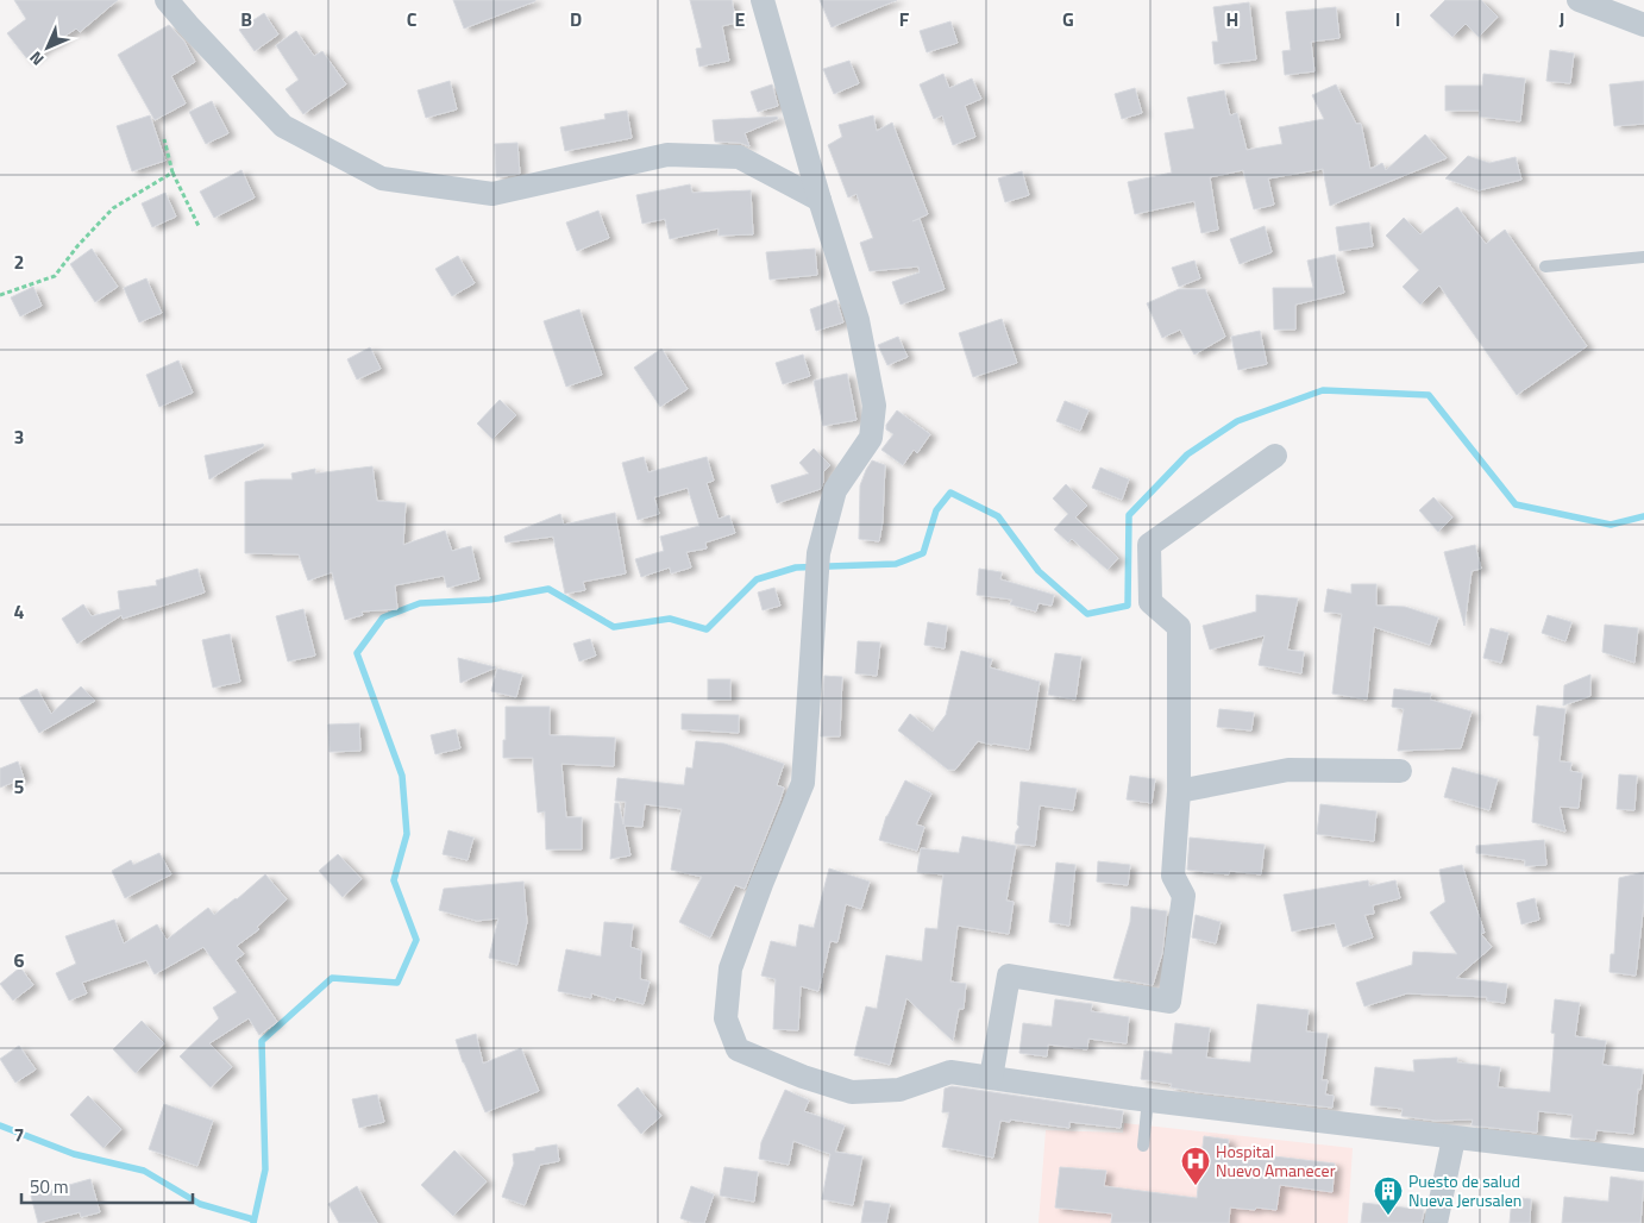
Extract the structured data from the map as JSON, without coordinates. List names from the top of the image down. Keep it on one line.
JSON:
{"places":{"hospital":["Hospital Nuevo Amanecer"],"building":["Puesto de salud Nueva Jerusalen"]},"scale_bar":"50 m","north":"bottom left","grid":{"columns":["B","C","D","E","F","G","H","I","J"],"rows":["2","3","4","5","6","7"]}}
